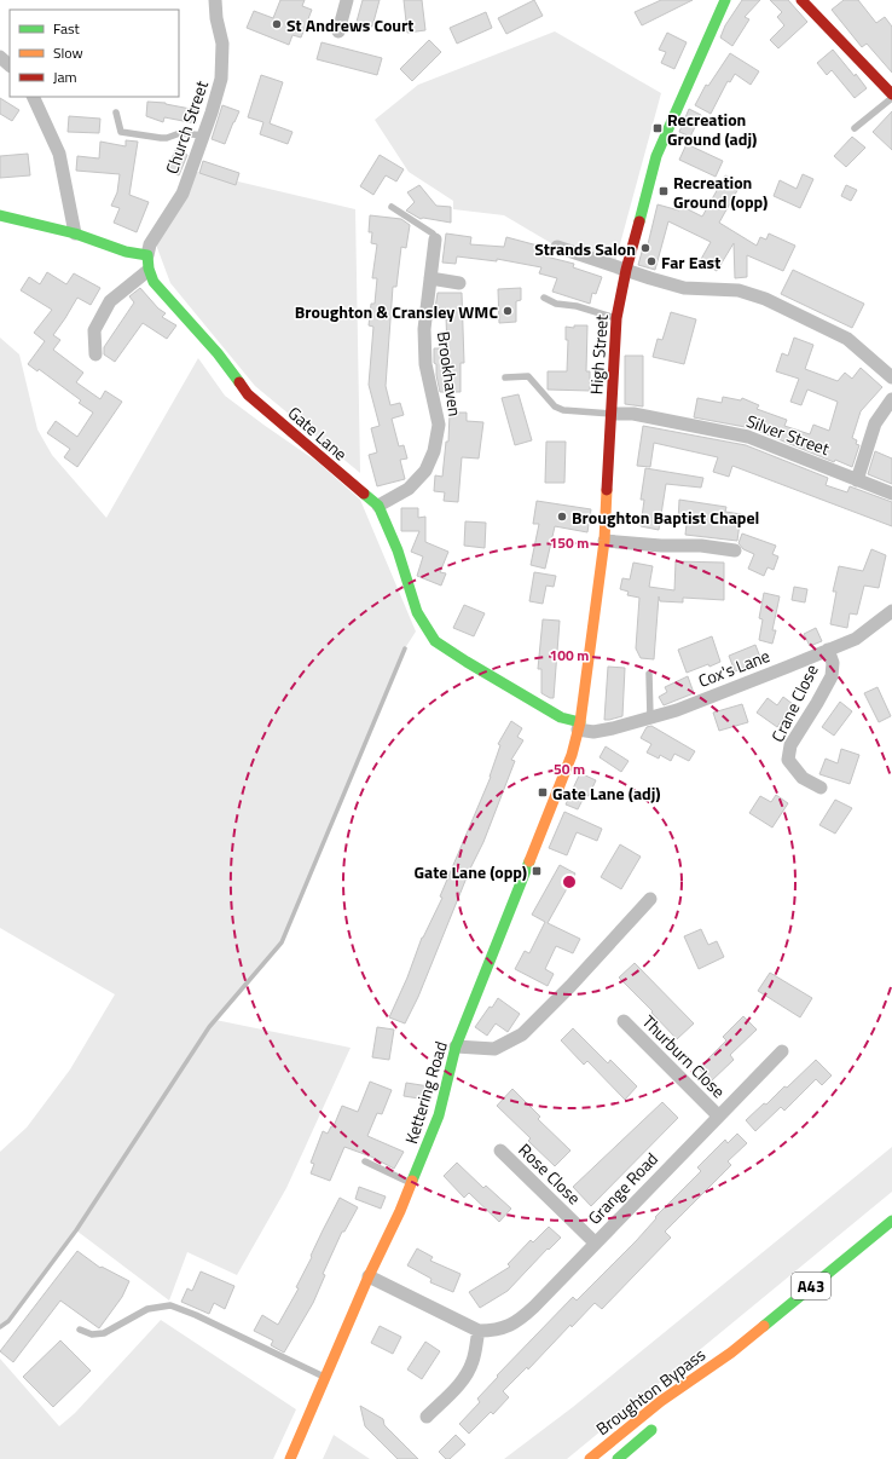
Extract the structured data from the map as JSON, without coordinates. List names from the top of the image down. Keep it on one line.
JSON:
{"streets":{"main road":["High Street","Gate Lane","Kettering Road","A43","Broughton Bypass"],"street":["Church Street","Brookhaven","Silver Street","Cox's Lane","Crane Close","Thurburn Close","Rose Close","Grange Road"]},"crossings":[["High Street","Gate Lane"],["High Street","Silver Street"],["High Street","Cox's Lane"],["High Street","Kettering Road"],["Brookhaven","Gate Lane"],["Gate Lane","Cox's Lane"],["Gate Lane","Kettering Road"],["Cox's Lane","Crane Close"],["Cox's Lane","Kettering Road"],["Thurburn Close","Grange Road"],["Rose Close","Grange Road"]],"places":{"other":["St Andrews Court","Strands Salon","Far East","Broughton & Cransley WMC","Broughton Baptist Chapel"],"transit":["Recreation Ground (adj)","Recreation Ground (opp)","Gate Lane (adj)","Gate Lane (opp)"]},"legend":["Fast","Slow","Jam"],"rings":["150 m","100 m","50 m"]}
